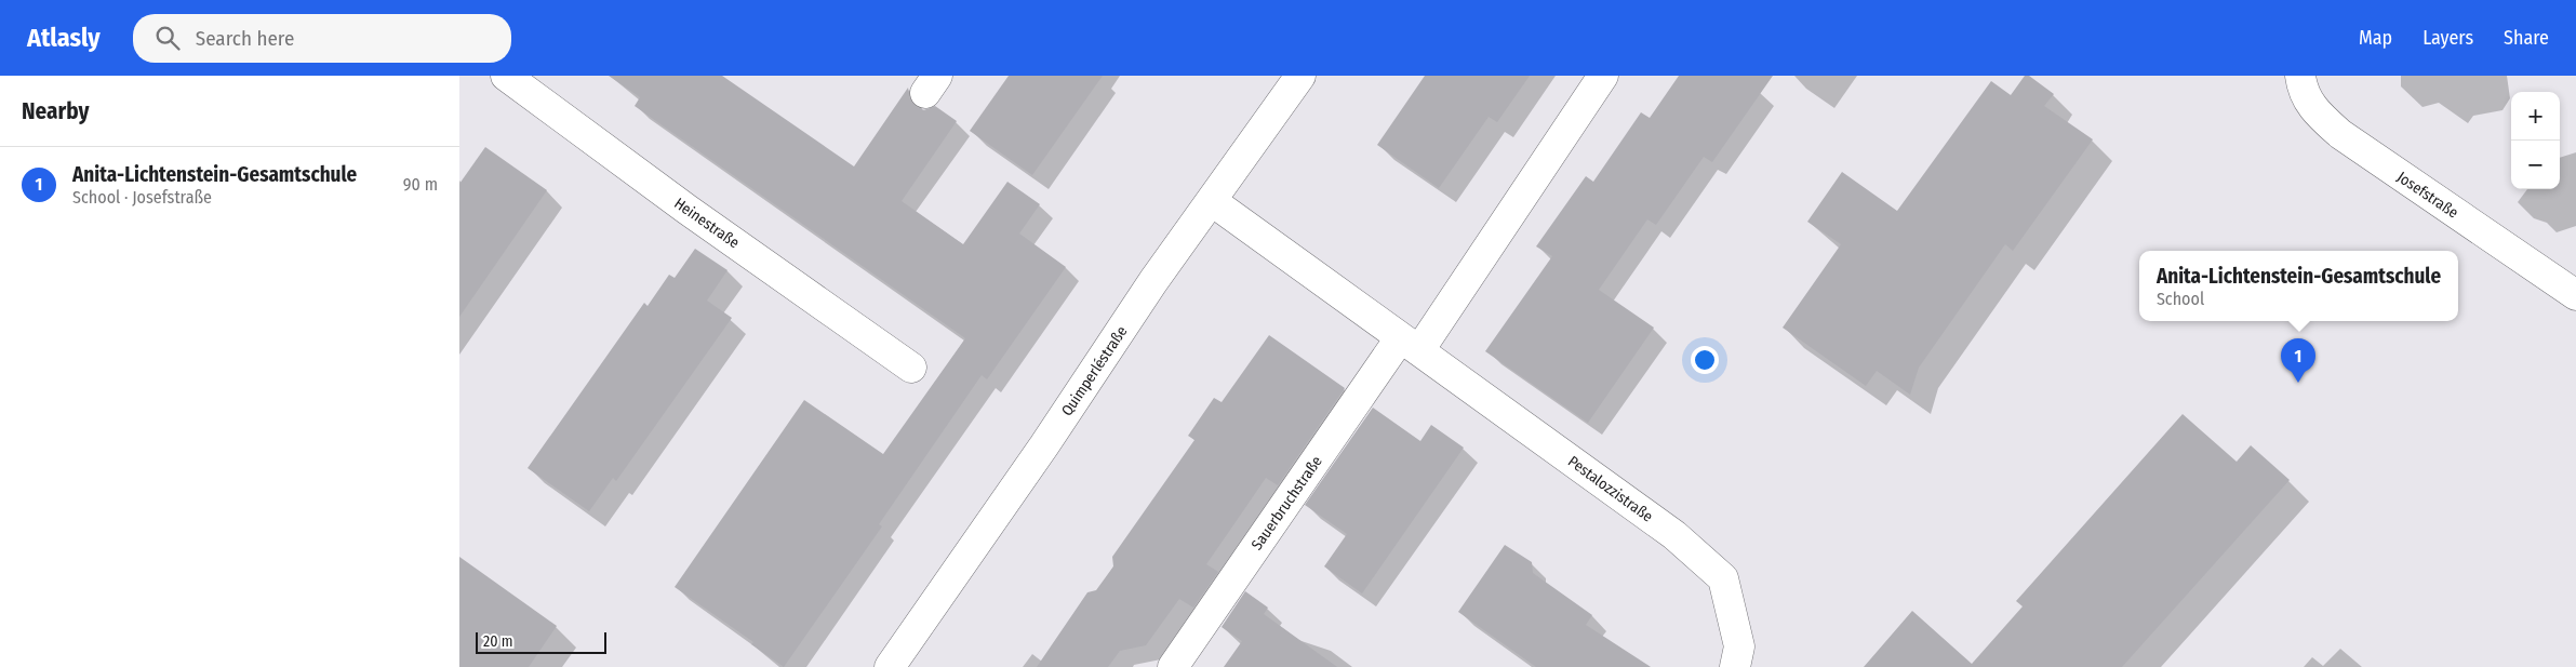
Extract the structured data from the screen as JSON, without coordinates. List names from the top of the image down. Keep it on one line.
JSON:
{"streets":{"street":["Josefstraße","Heinestraße","Quimperléstraße","Pestalozzistraße","Sauerbruchstraße"]},"crossings":[["Quimperléstraße","Pestalozzistraße"],["Pestalozzistraße","Sauerbruchstraße"]],"scale_bar":"20 m","page":{"header":"Atlasly","search":"Search here","nav":["Map","Layers","Share"],"heading":"Nearby","map_buttons":["+","−"],"list":[{"mark":"1","name":"Anita-Lichtenstein-Gesamtschule","note":"School · Josefstraße","value":"90 m"}],"popup":["Anita-Lichtenstein-Gesamtschule","School"],"pins":"1","scale":"20 m"}}
